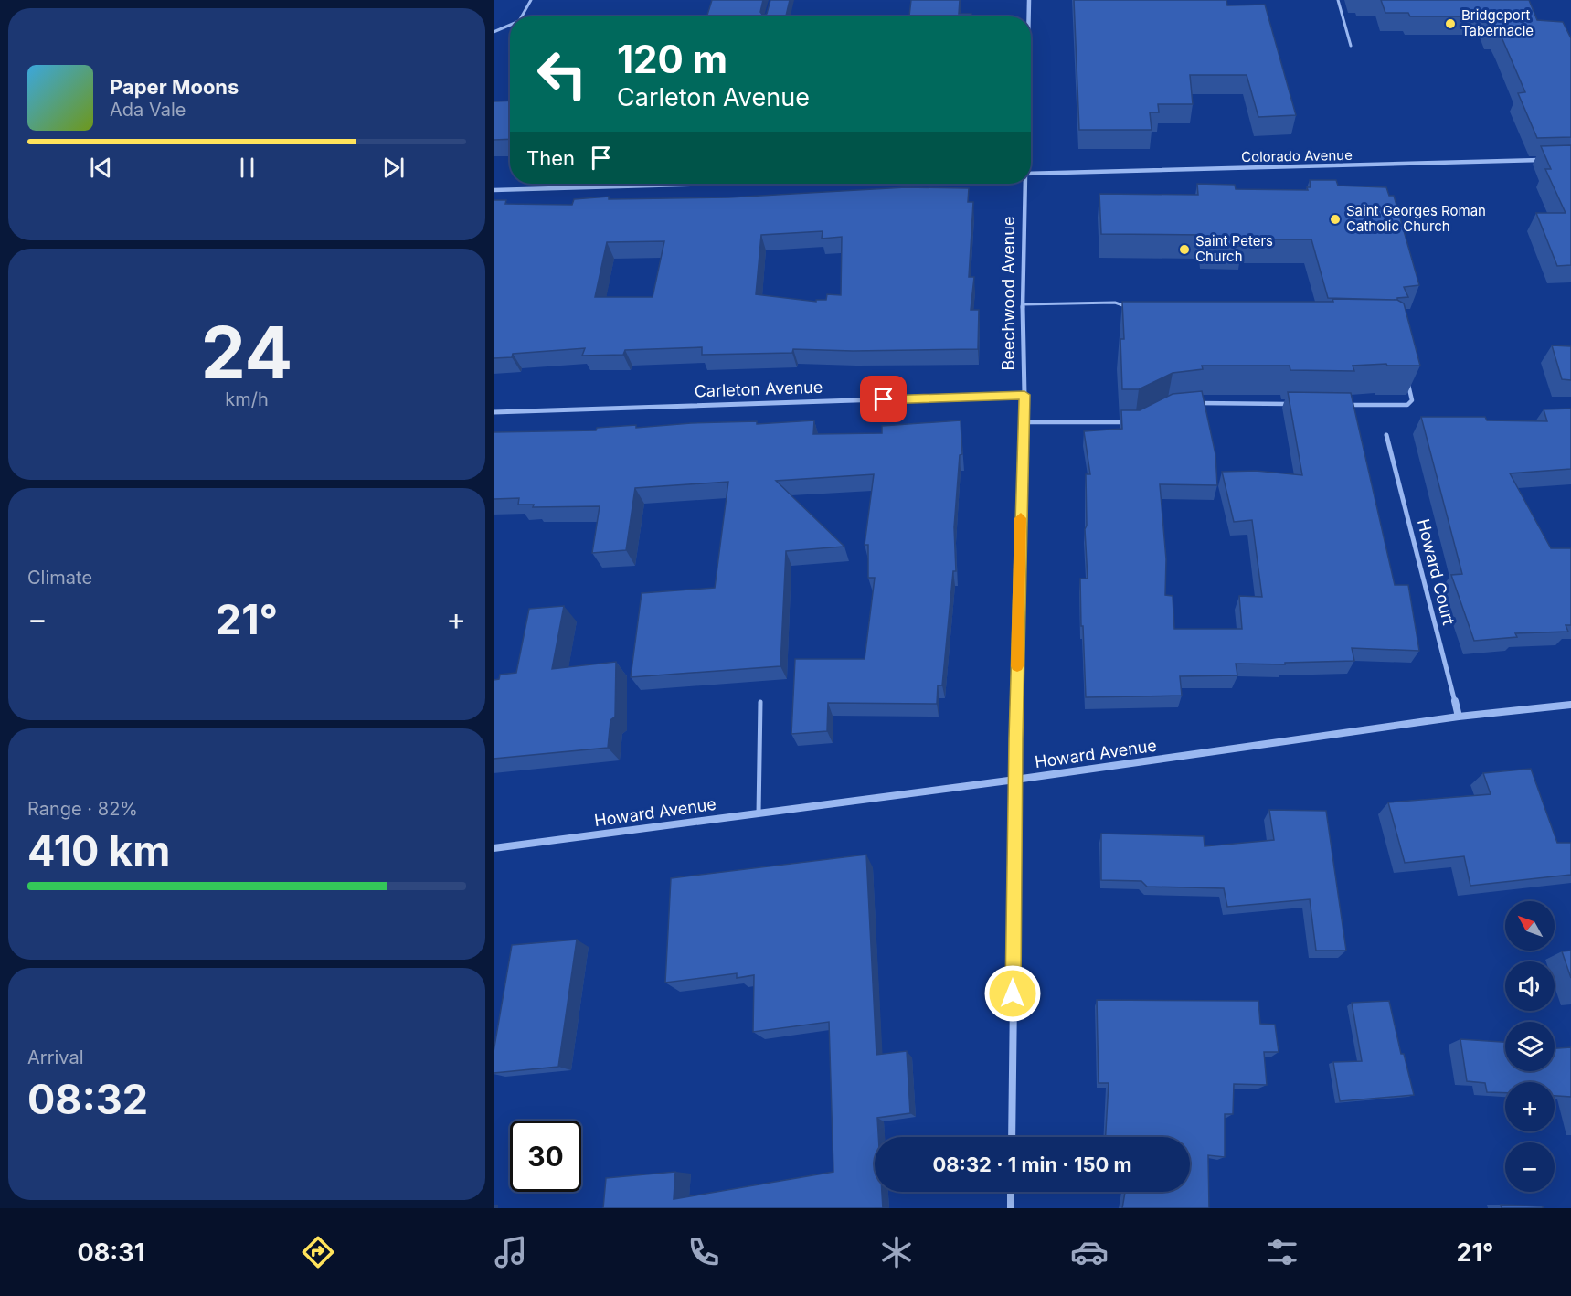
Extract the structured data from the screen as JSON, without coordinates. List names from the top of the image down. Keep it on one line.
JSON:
{"streets":{"street":["Colorado Avenue","Beechwood Avenue","Carleton Avenue","Howard Court","Howard Avenue"]},"crossings":[["Beechwood Avenue","Carleton Avenue"],["Beechwood Avenue","Howard Avenue"],["Howard Court","Howard Avenue"]],"places":["Bridgeport Tabernacle","Saint Georges Roman Catholic Church","Saint Peters Church"],"north":"top left","page":{"turn":["120 m","Carleton Avenue"],"song":["Paper Moons","Ada Vale"],"then":"Then","tile":[["24","km/h"],"Climate",["Range · 82%","410 km"],["Arrival","08:32"]],"heat":["−","21°","+"],"map_buttons":["+","−"],"limit":"30","trip":"08:32 · 1 min · 150 m","tabs":["08:31","21°"]}}
